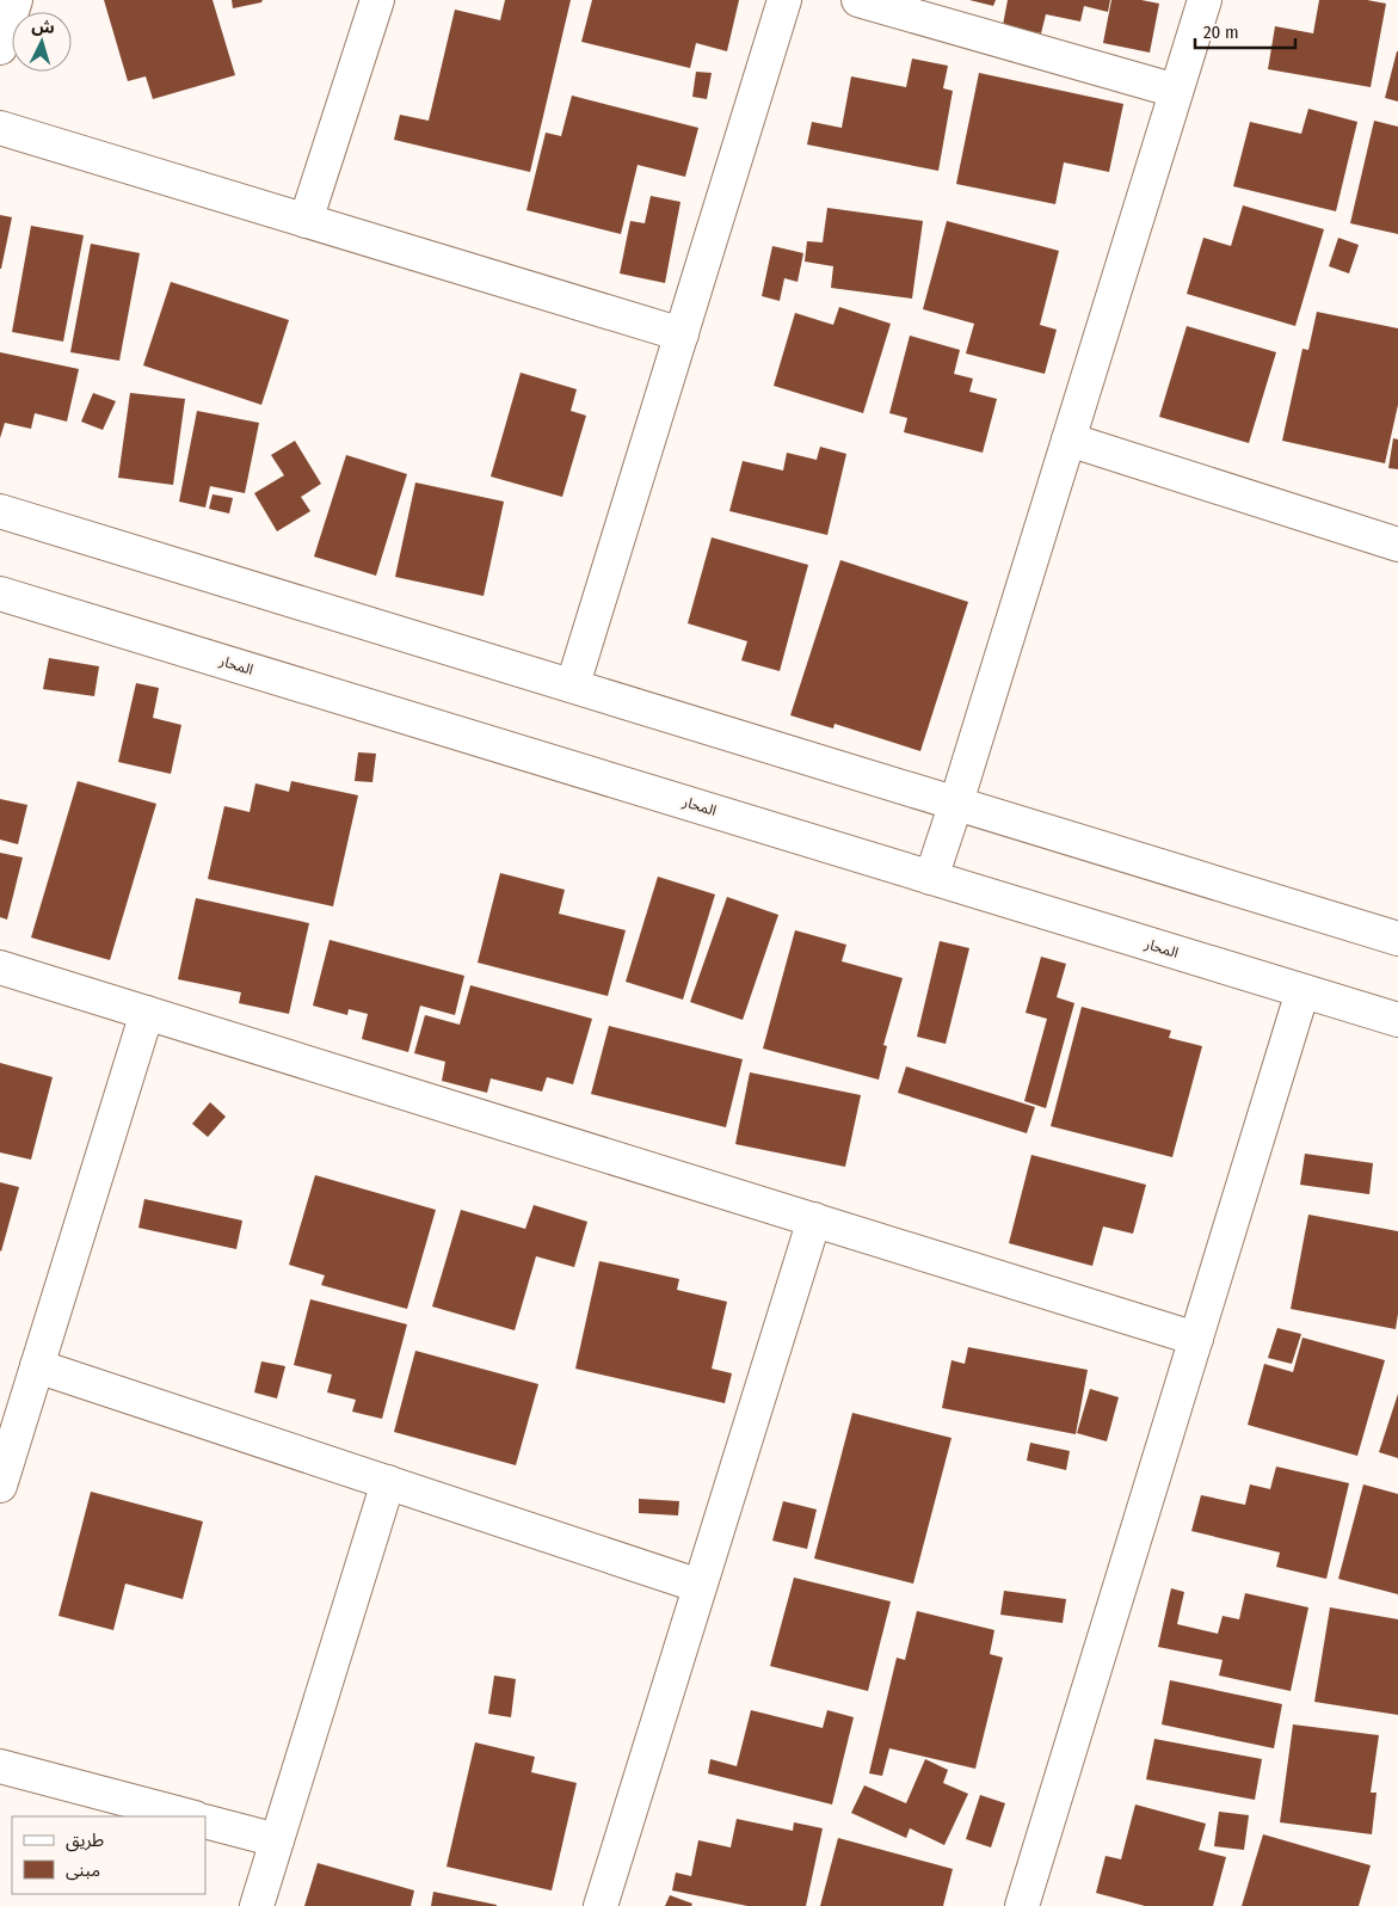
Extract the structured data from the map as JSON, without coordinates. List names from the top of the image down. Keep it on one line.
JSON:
{"streets":{"street":["المحار"]},"legend":["طريق","مبنى"],"scale_bar":"20 m","north":"top"}
